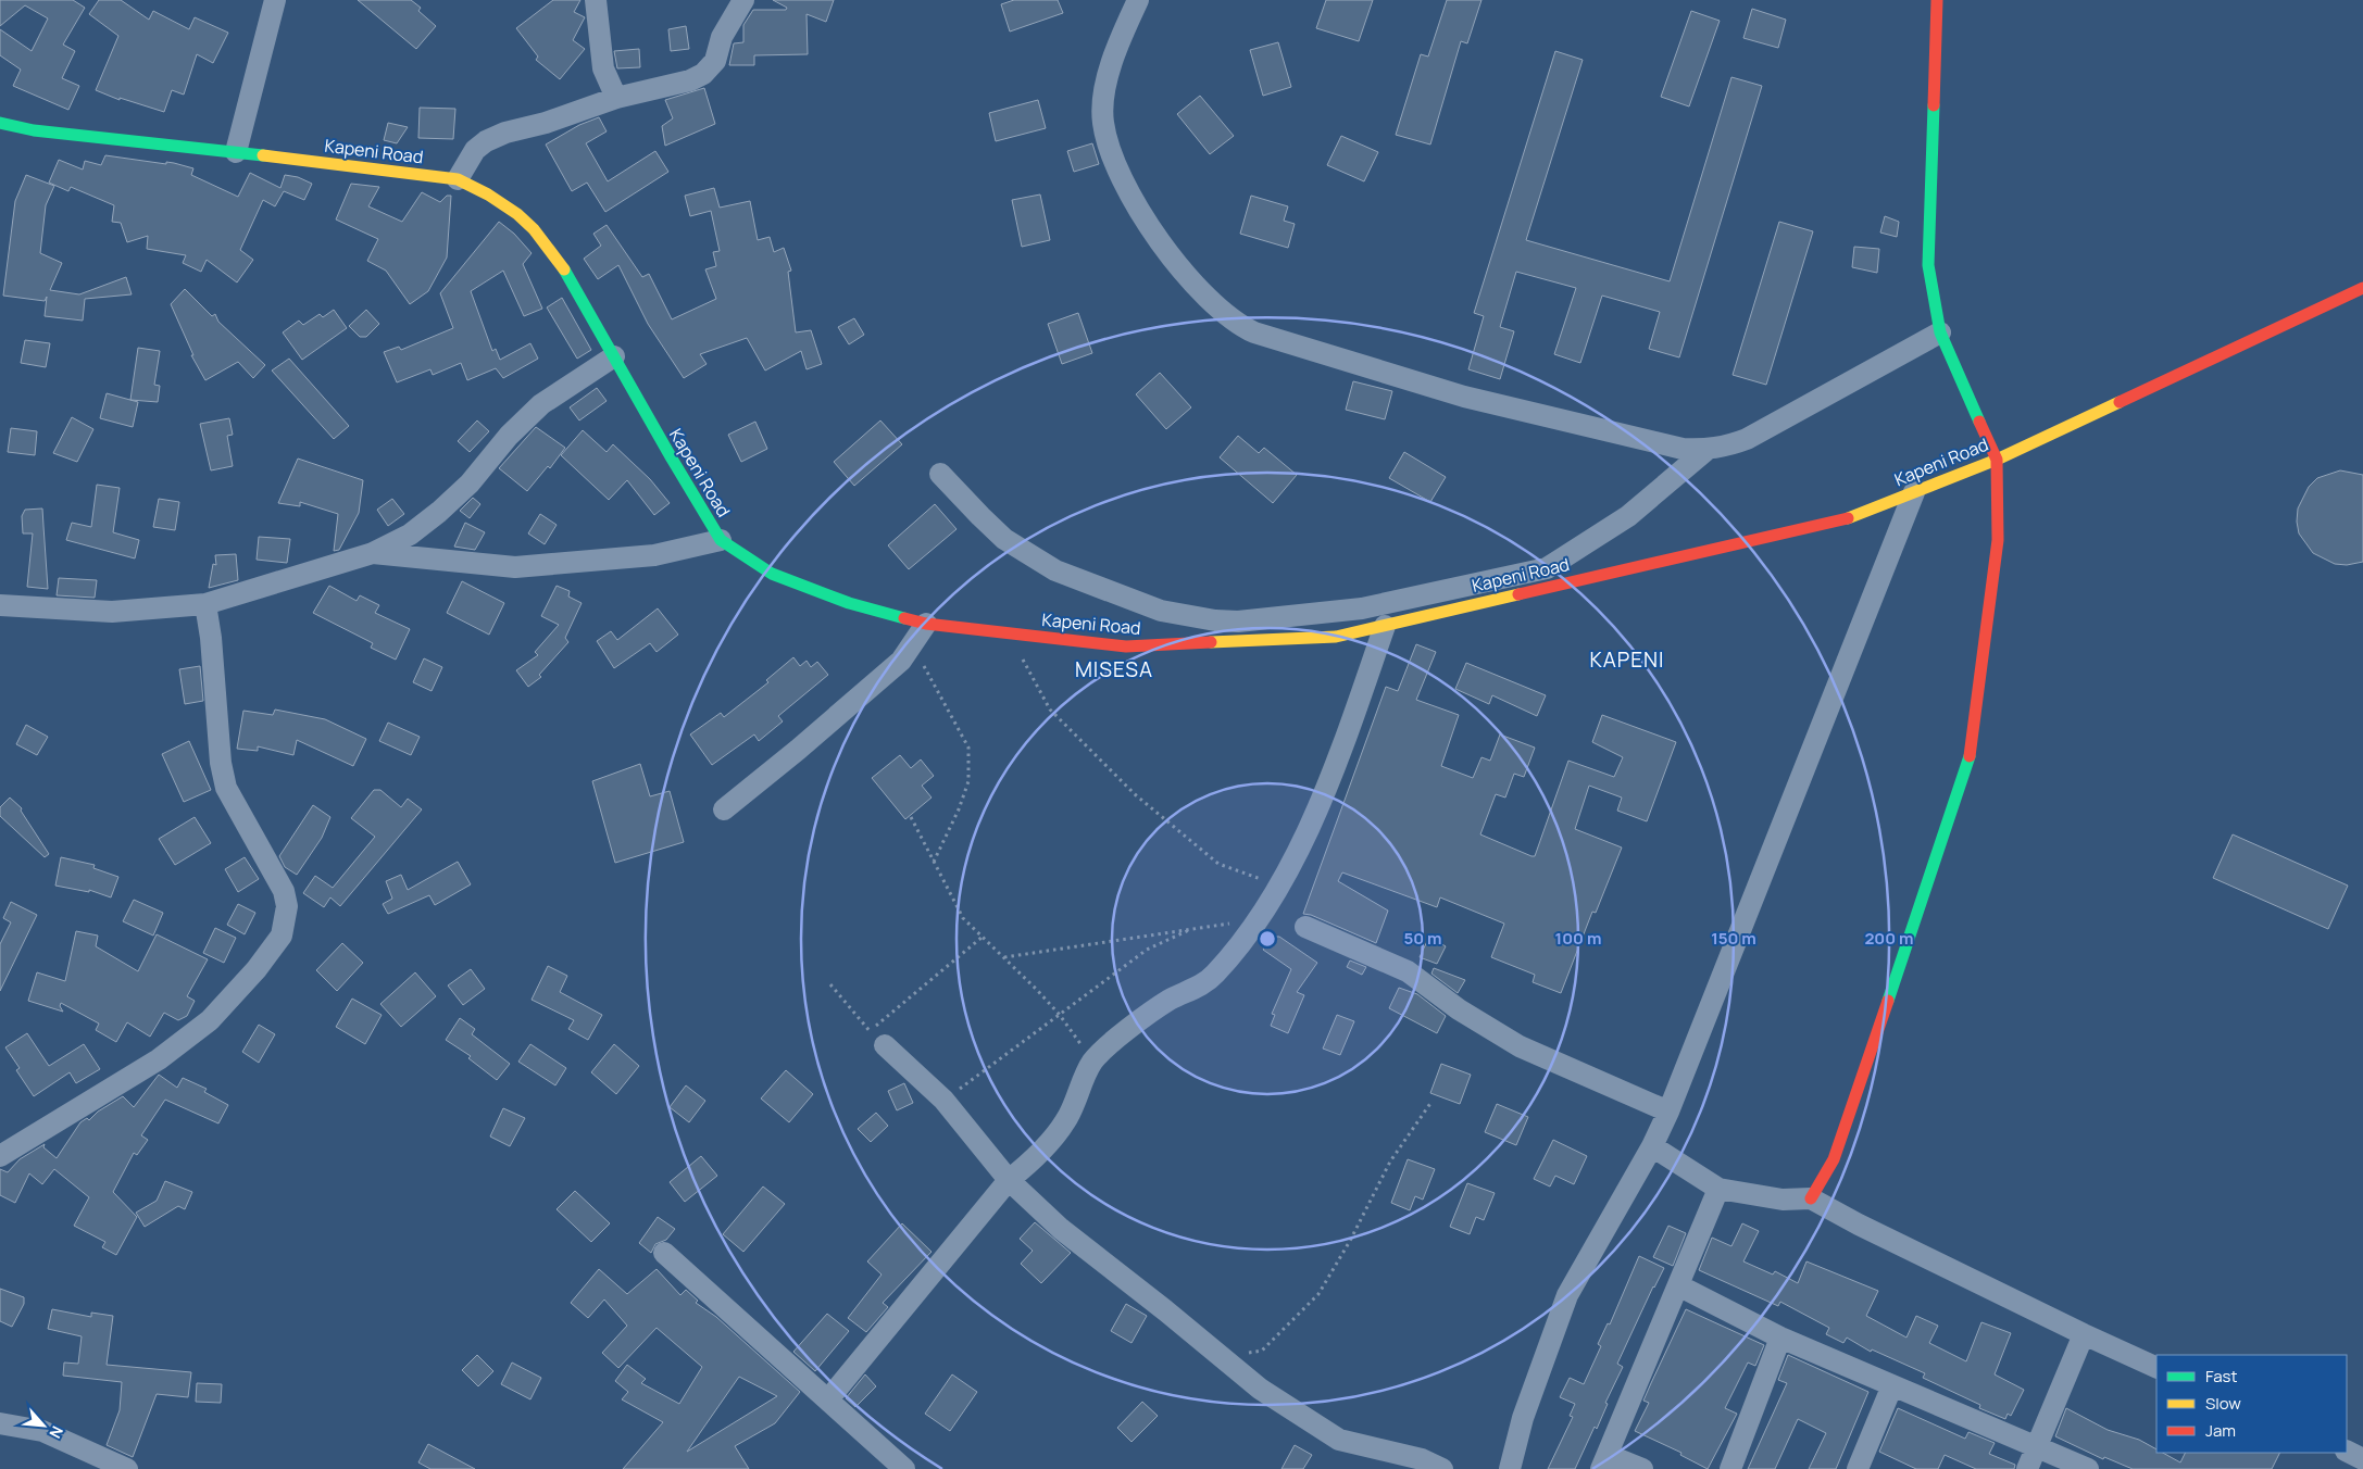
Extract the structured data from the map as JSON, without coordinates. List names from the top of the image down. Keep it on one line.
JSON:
{"streets":{"main road":["Kapeni Road"]},"districts":["KAPENI","MISESA"],"legend":["Fast","Slow","Jam"],"north":"bottom right","rings":["50 m","100 m","150 m","200 m"]}
